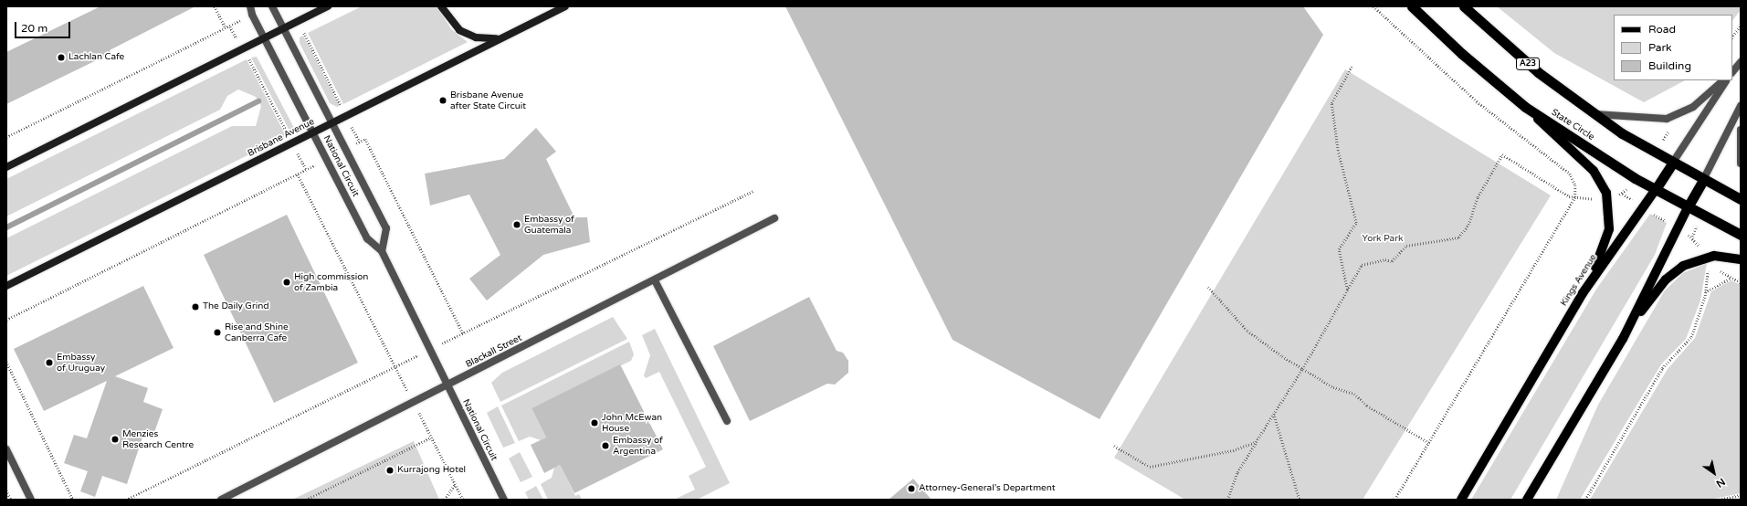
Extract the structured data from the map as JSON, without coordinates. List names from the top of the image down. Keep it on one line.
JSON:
{"streets":{"highway":["A23","State Circle","Kings Avenue"],"main road":["Brisbane Avenue"],"street":["National Circuit","Blackall Street"]},"crossings":[["A23","Kings Avenue"],["State Circle","Kings Avenue"],["Brisbane Avenue","National Circuit"],["National Circuit","Blackall Street"]],"parks":["York Park"],"places":["Lachlan Cafe","Brisbane Avenue after State Circuit","Embassy of Guatemala","High commission of Zambia","The Daily Grind","Rise and Shine Canberra Cafe","Embassy of Uruguay","John McEwan House","Menzies Research Centre","Embassy of Argentina","Kurrajong Hotel","Attorney-General’s Department"],"legend":["Road","Park","Building"],"scale_bar":"20 m","north":"bottom right"}
